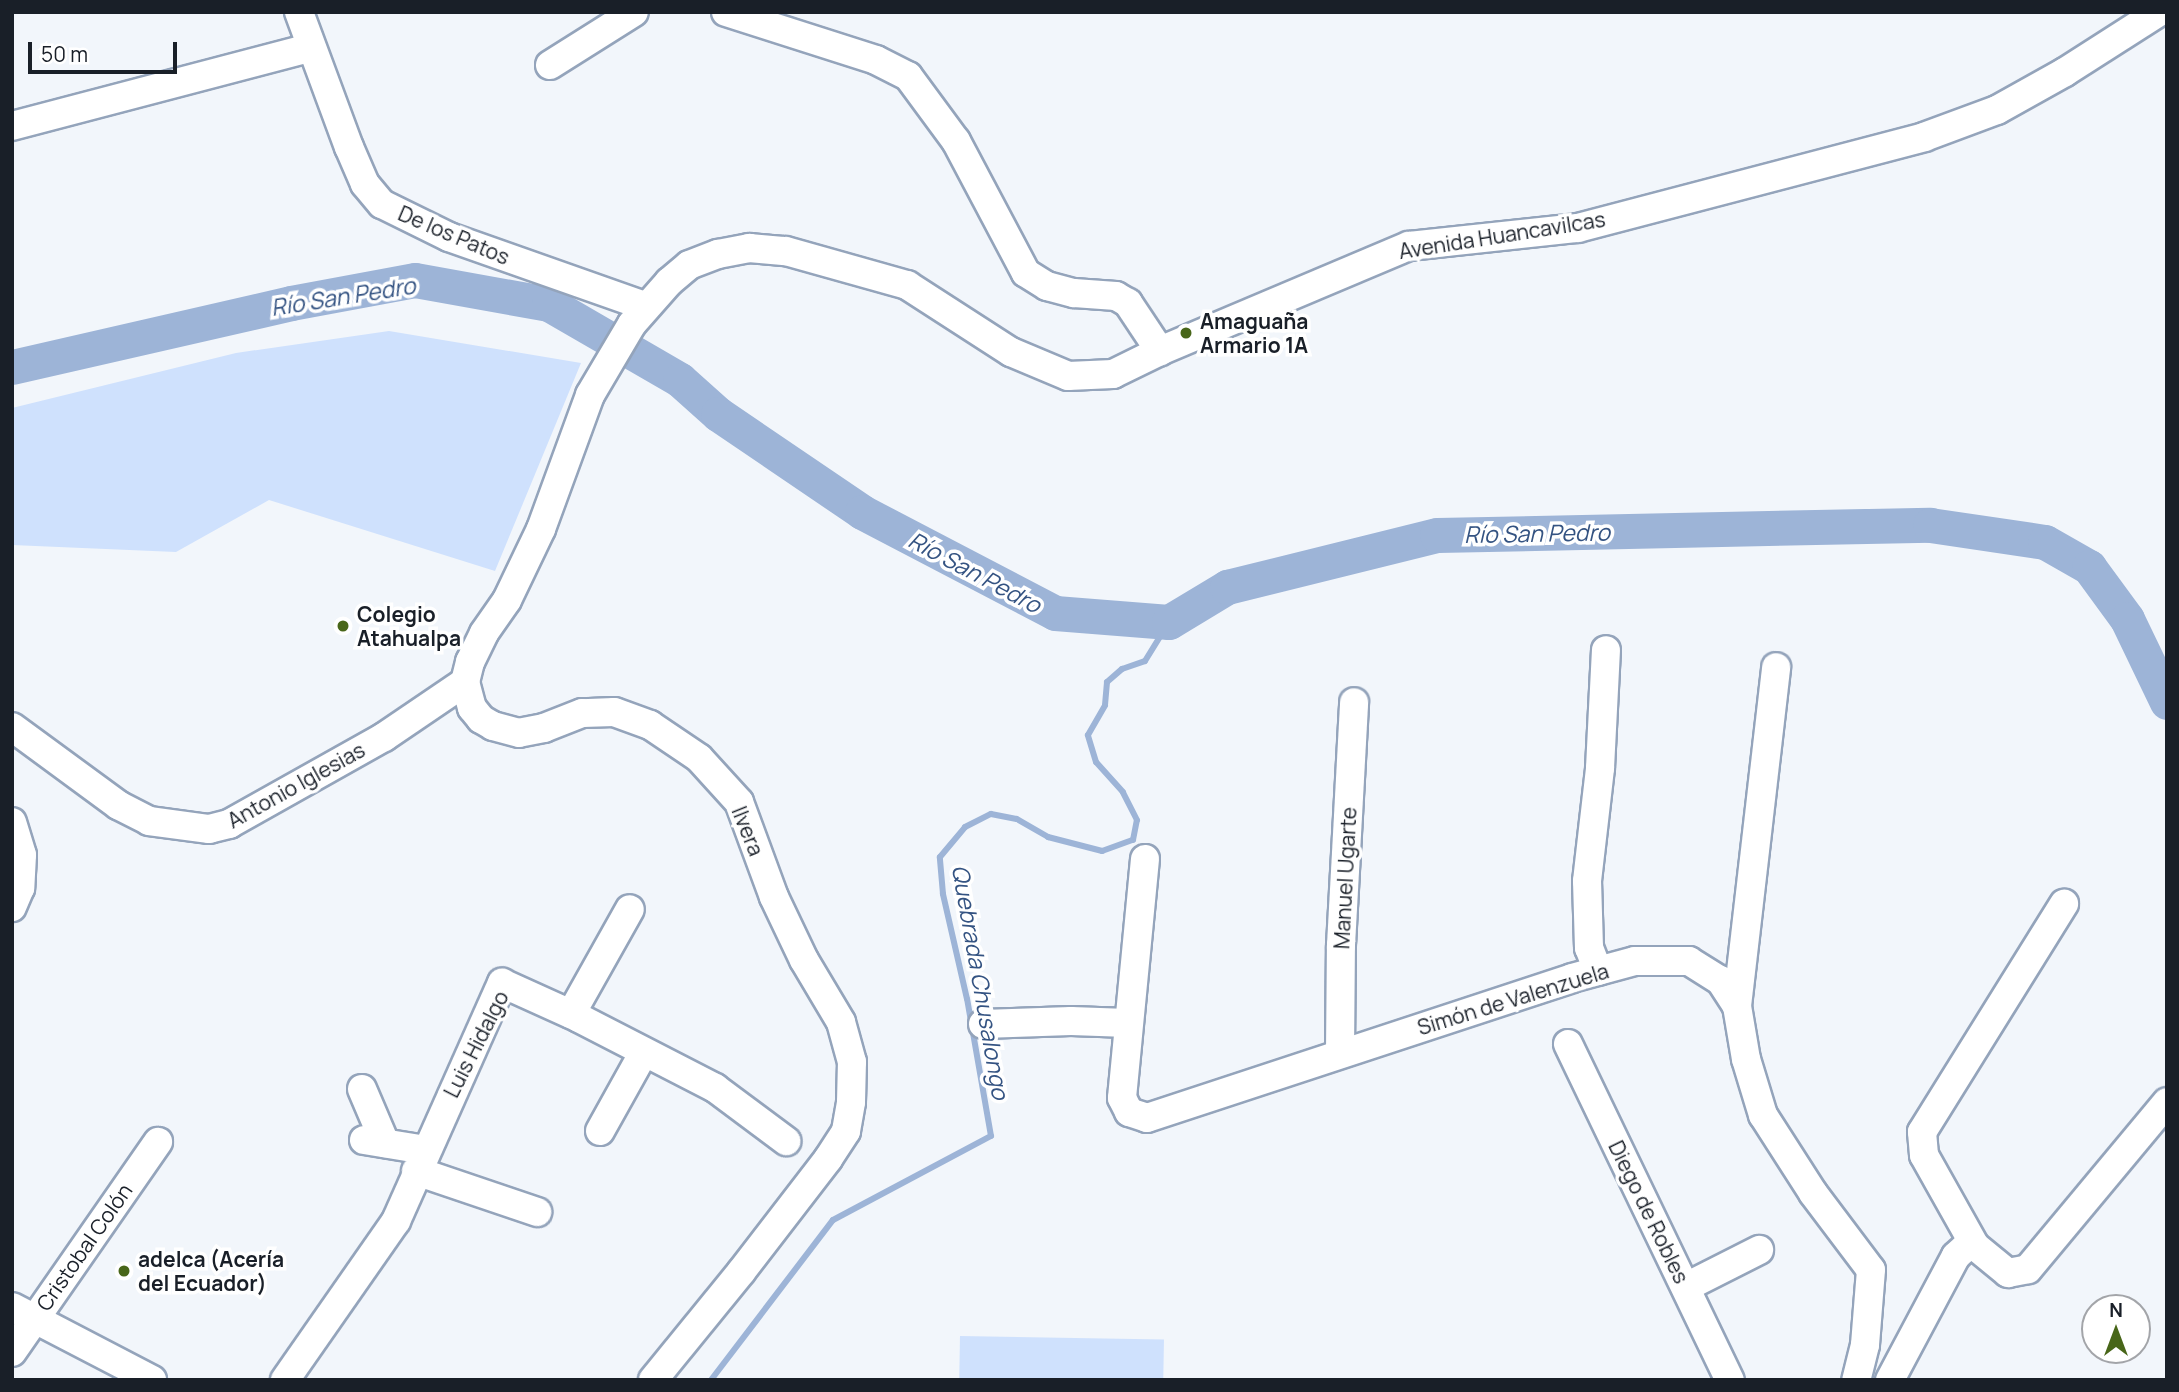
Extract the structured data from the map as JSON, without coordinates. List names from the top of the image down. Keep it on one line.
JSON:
{"streets":{"street":["De los Patos","Avenida Huancavilcas","Antonio Iglesias","Ilvera","Manuel Ugarte","Simón de Valenzuela","Luis Hidalgo","Diego de Robles","Cristobal Colón"]},"crossings":[["De los Patos","Avenida Huancavilcas"],["Avenida Huancavilcas","Antonio Iglesias"],["Avenida Huancavilcas","Ilvera"],["Antonio Iglesias","Ilvera"],["Manuel Ugarte","Simón de Valenzuela"]],"water":["Río San Pedro","Quebrada Chusalongo"],"places":["Amaguaña Armario 1A","Colegio Atahualpa","adelca (Acería del Ecuador)"],"scale_bar":"50 m","north":"top"}
